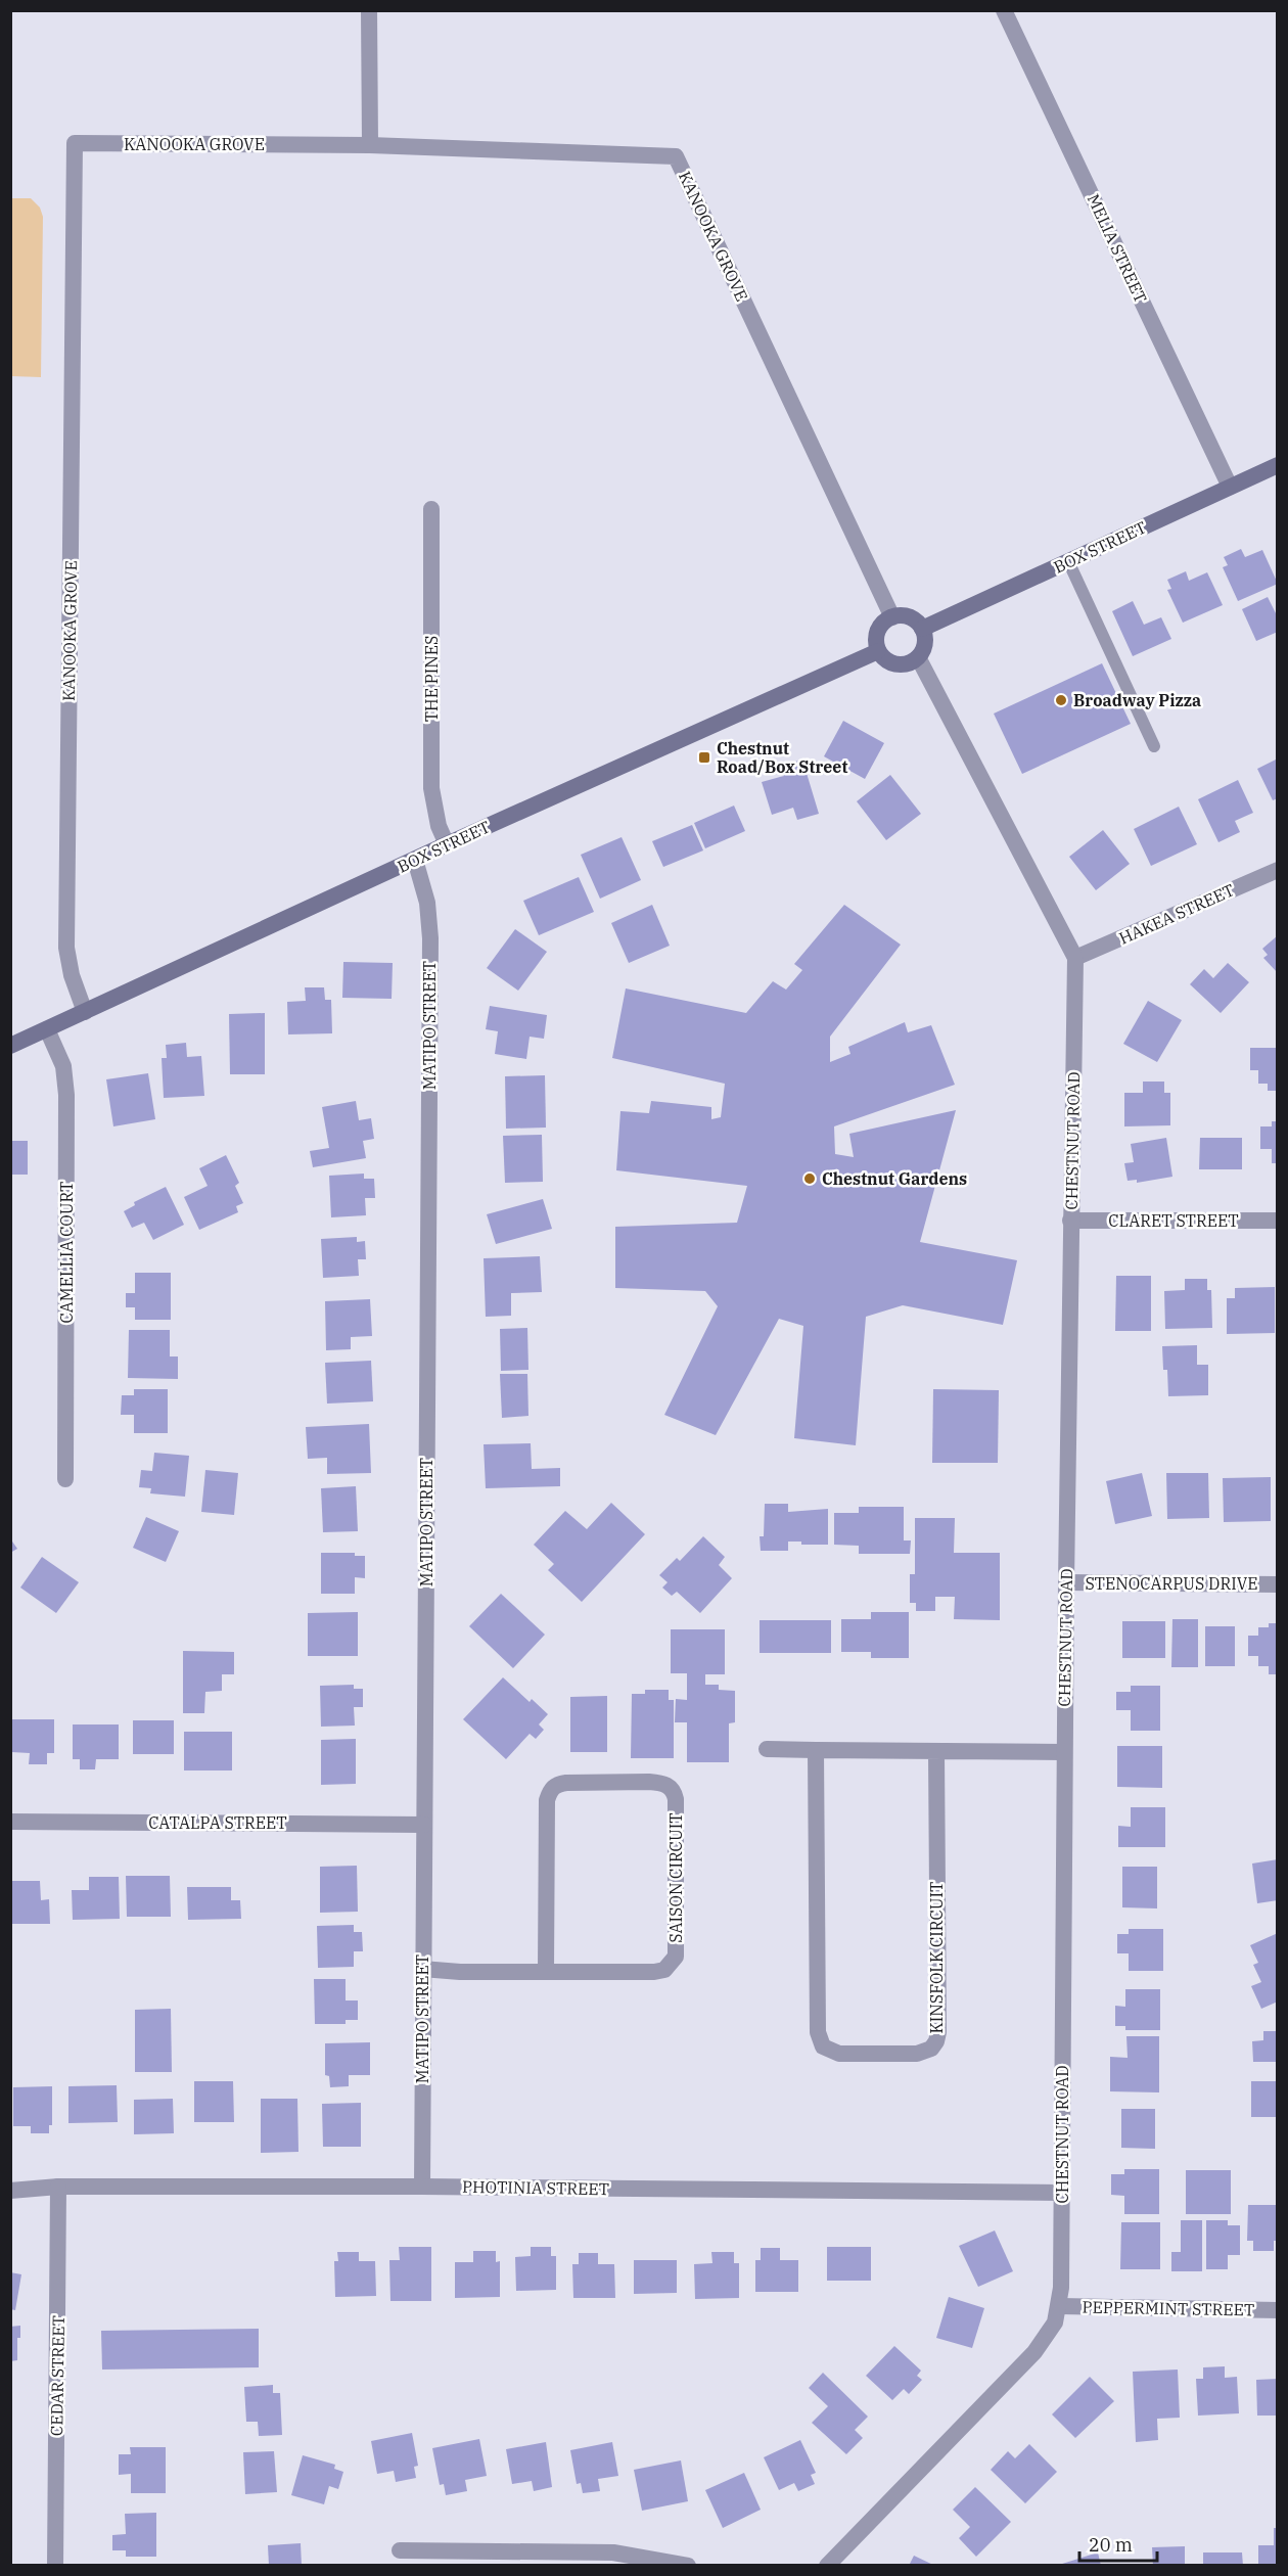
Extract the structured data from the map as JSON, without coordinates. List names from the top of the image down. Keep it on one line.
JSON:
{"streets":{"main road":["BOX STREET"],"street":["KANOOKA GROVE","MELIA STREET","THE PINES","HAKEA STREET","MATIPO STREET","CHESTNUT ROAD","CLARET STREET","CAMELLIA COURT","STENOCARPUS DRIVE","CATALPA STREET","SAISON CIRCUIT","KINSFOLK CIRCUIT","PHOTINIA STREET","PEPPERMINT STREET","CEDAR STREET"]},"crossings":[["KANOOKA GROVE","BOX STREET"],["KANOOKA GROVE","CHESTNUT ROAD"],["MELIA STREET","BOX STREET"],["BOX STREET","THE PINES"],["BOX STREET","MATIPO STREET"],["BOX STREET","CHESTNUT ROAD"],["BOX STREET","CAMELLIA COURT"],["HAKEA STREET","CHESTNUT ROAD"],["MATIPO STREET","CATALPA STREET"],["MATIPO STREET","SAISON CIRCUIT"],["MATIPO STREET","PHOTINIA STREET"],["CHESTNUT ROAD","CLARET STREET"],["CHESTNUT ROAD","STENOCARPUS DRIVE"],["CHESTNUT ROAD","PHOTINIA STREET"],["CHESTNUT ROAD","PEPPERMINT STREET"],["PHOTINIA STREET","CEDAR STREET"]],"places":{"other":["Broadway Pizza","Chestnut Gardens"],"transit":["Chestnut Road/Box Street"]},"scale_bar":"20 m"}
